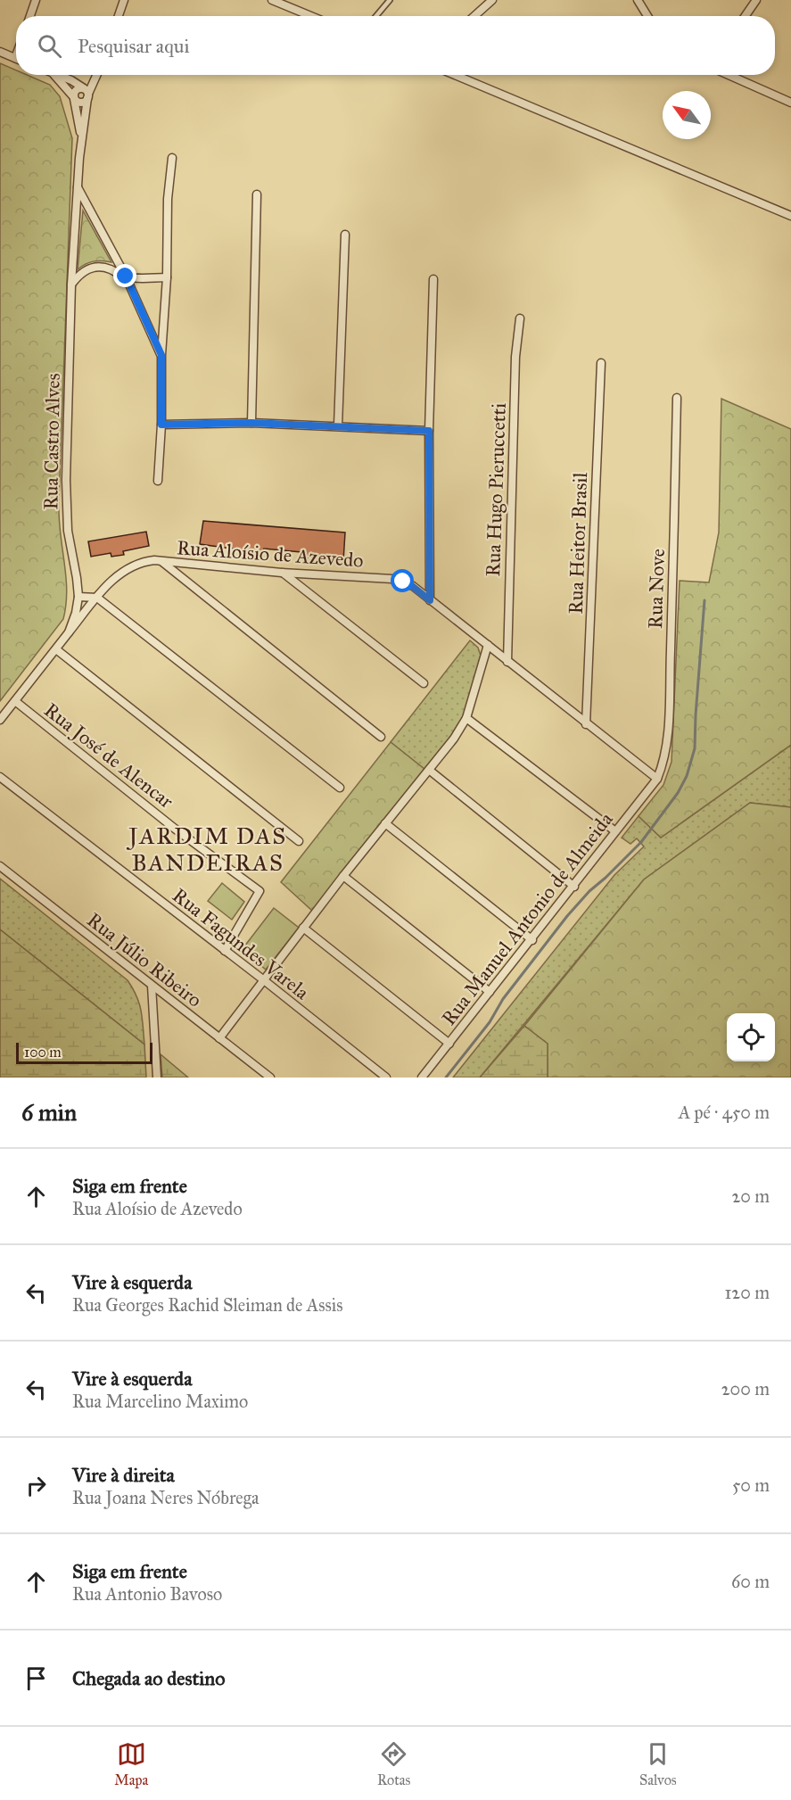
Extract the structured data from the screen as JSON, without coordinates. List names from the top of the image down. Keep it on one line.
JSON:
{"streets":{"street":["Rua Castro Alves","Rua Hugo Pieruccetti","Rua Heitor Brasil","Rua Aloísio de Azevedo","Rua Nove","Rua José de Alencar","Rua Manuel Antonio de Almeida","Rua Fagundes Varela","Rua Júlio Ribeiro"]},"crossings":[["Rua Castro Alves","Rua Aloísio de Azevedo"],["Rua Castro Alves","Rua José de Alencar"],["Rua Hugo Pieruccetti","Rua Aloísio de Azevedo"],["Rua Heitor Brasil","Rua Aloísio de Azevedo"],["Rua Aloísio de Azevedo","Rua Nove"],["Rua Aloísio de Azevedo","Rua Manuel Antonio de Almeida"],["Rua Nove","Rua Manuel Antonio de Almeida"],["Rua José de Alencar","Rua Fagundes Varela"]],"districts":["JARDIM DAS BANDEIRAS"],"scale_bar":"100 m","north":"top left","page":{"search":"Pesquisar aqui","scale":"100 m","heading":["6 min","A pé · 450 m"],"list":[["Siga em frente","Rua Aloísio de Azevedo","20 m"],["Vire à esquerda","Rua Georges Rachid Sleiman de Assis","120 m"],["Vire à esquerda","Rua Marcelino Maximo","200 m"],["Vire à direita","Rua Joana Neres Nóbrega","50 m"],["Siga em frente","Rua Antonio Bavoso","60 m"],"Chegada ao destino"],"nav":["Mapa","Rotas","Salvos"]}}
